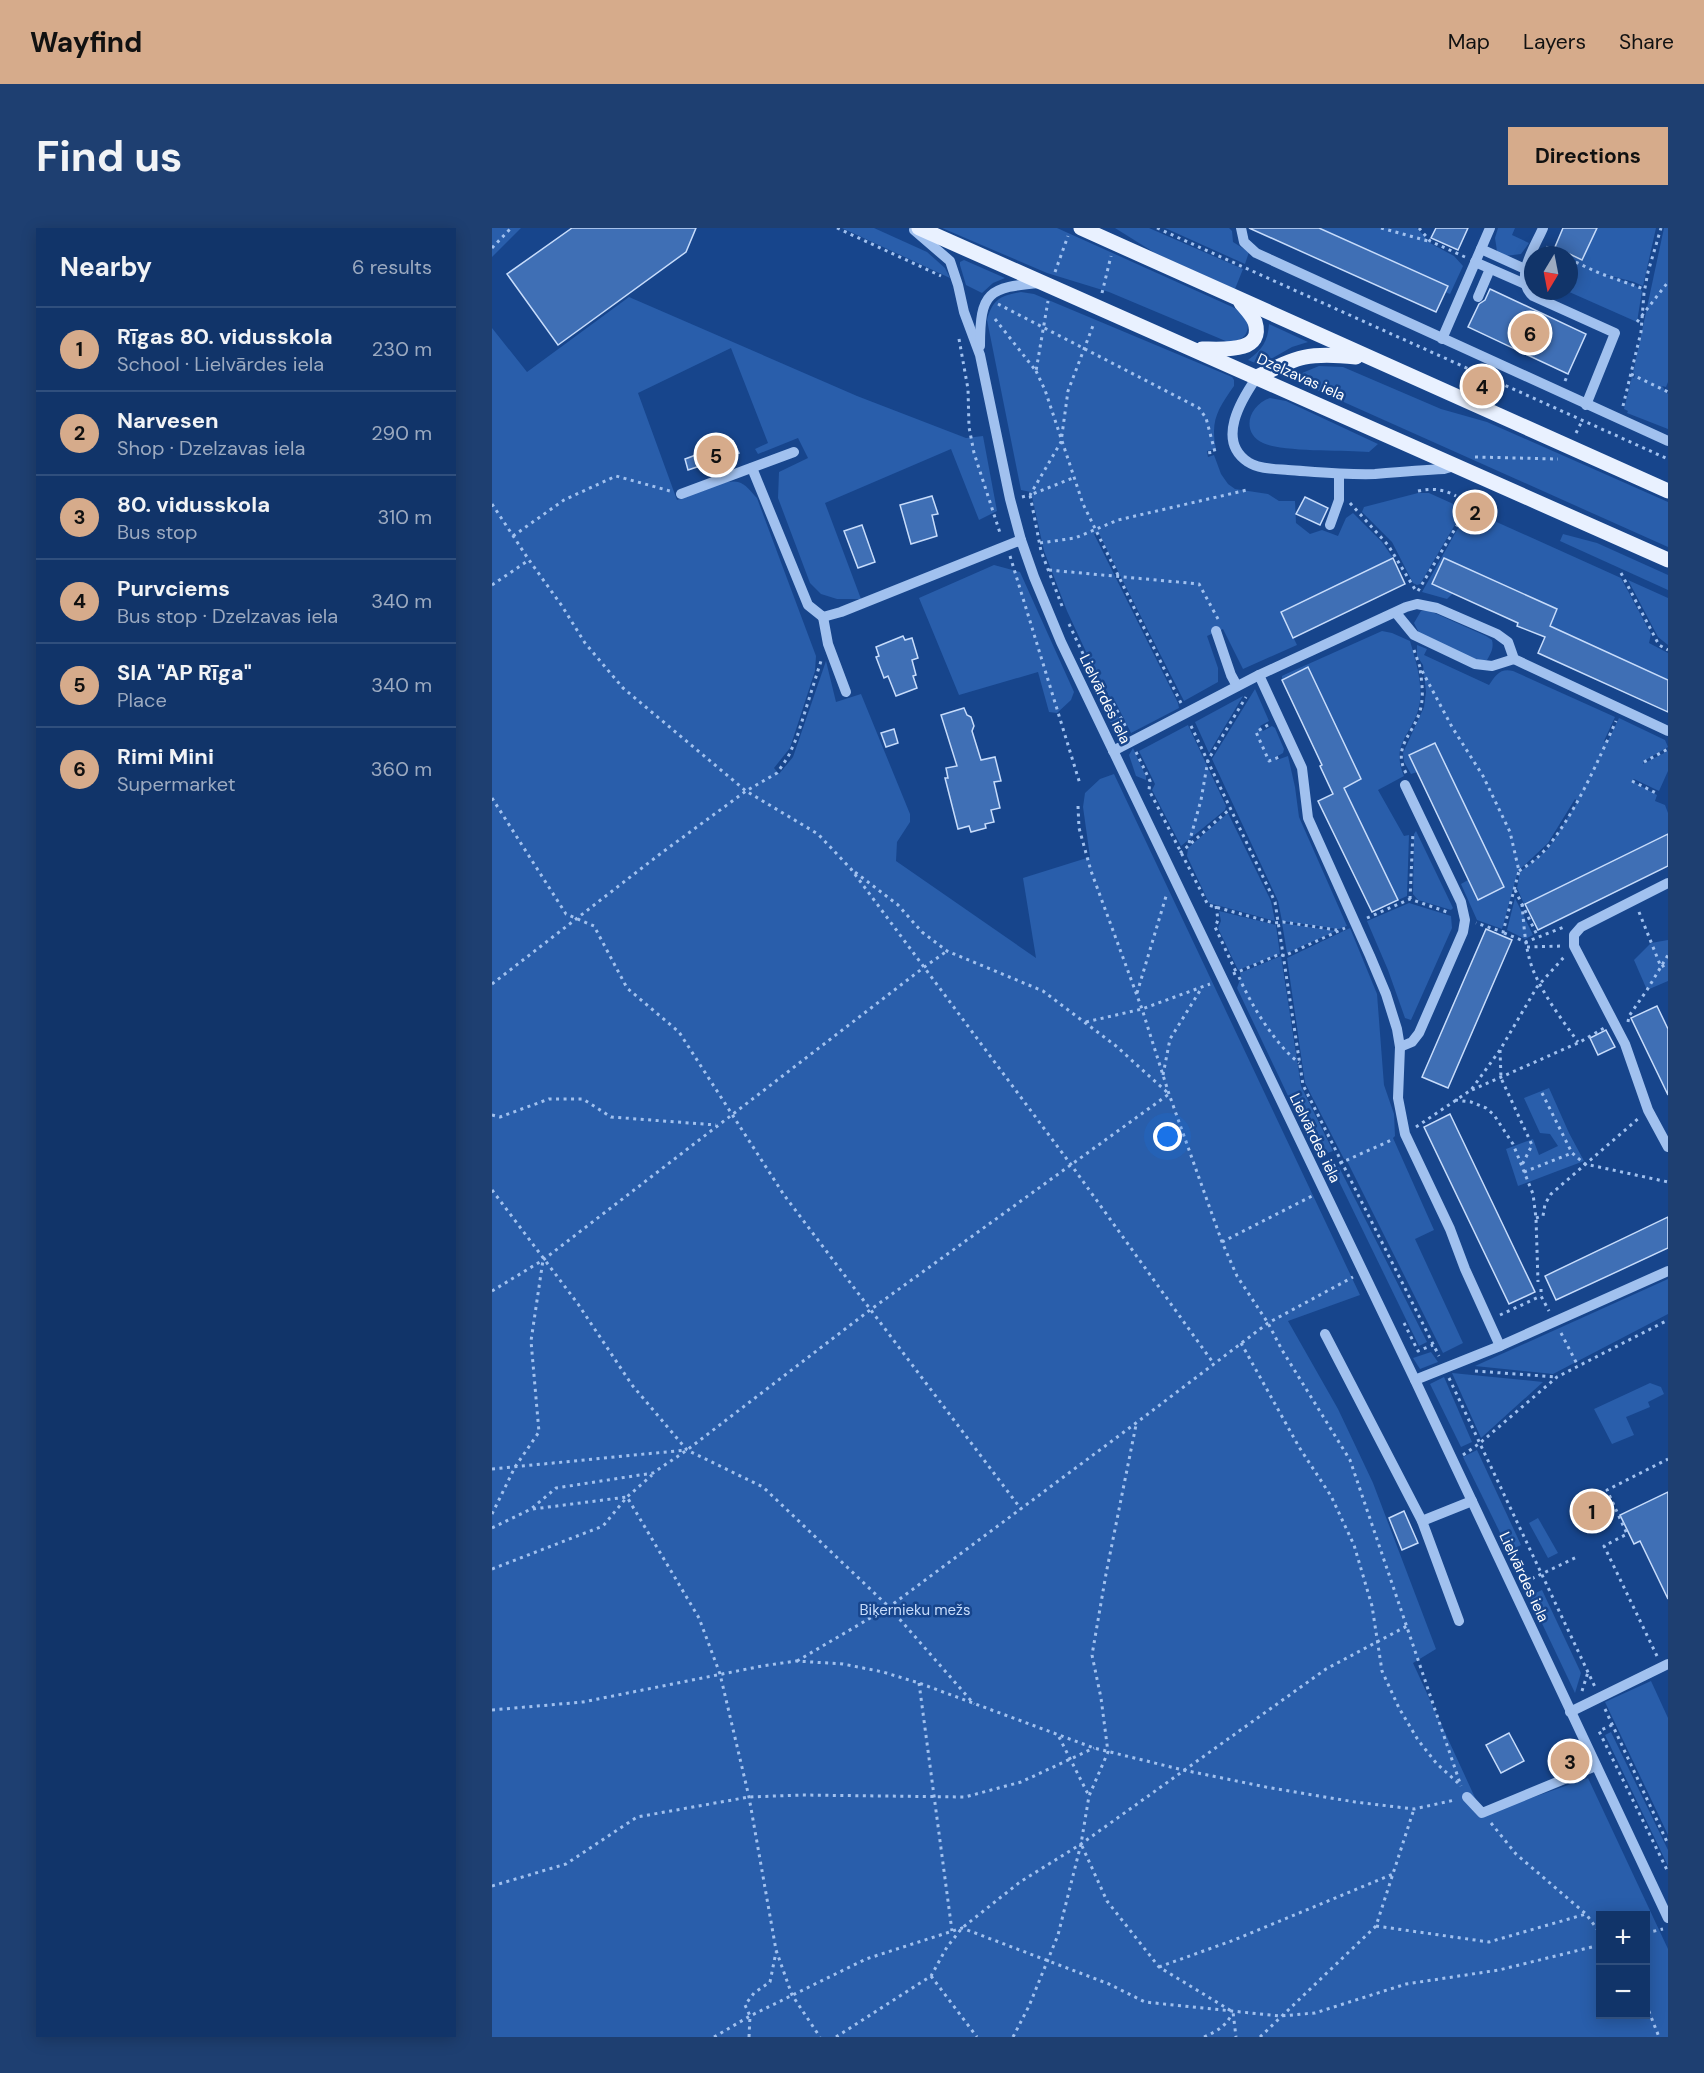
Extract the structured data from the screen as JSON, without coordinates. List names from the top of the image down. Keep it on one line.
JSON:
{"streets":{"main road":["Dzelzavas iela"],"street":["Lielvārdes iela"]},"parks":["Biķernieku mežs"],"north":"bottom","page":{"header":"Wayfind","nav":["Map","Layers","Share"],"buttons":"Directions","title":"Find us","heading":["Nearby","6 results"],"list":[{"mark":"1","name":"Rīgas 80. vidusskola","note":"School · Lielvārdes iela","value":"230 m"},{"mark":"2","name":"Narvesen","note":"Shop · Dzelzavas iela","value":"290 m"},{"mark":"3","name":"80. vidusskola","note":"Bus stop","value":"310 m"},{"mark":"4","name":"Purvciems","note":"Bus stop · Dzelzavas iela","value":"340 m"},{"mark":"5","name":"SIA \"AP Rīga\"","note":"Place","value":"340 m"},{"mark":"6","name":"Rimi Mini","note":"Supermarket","value":"360 m"}],"pins":["6","4","5","2","1","3"],"map_buttons":["+","−"]}}
